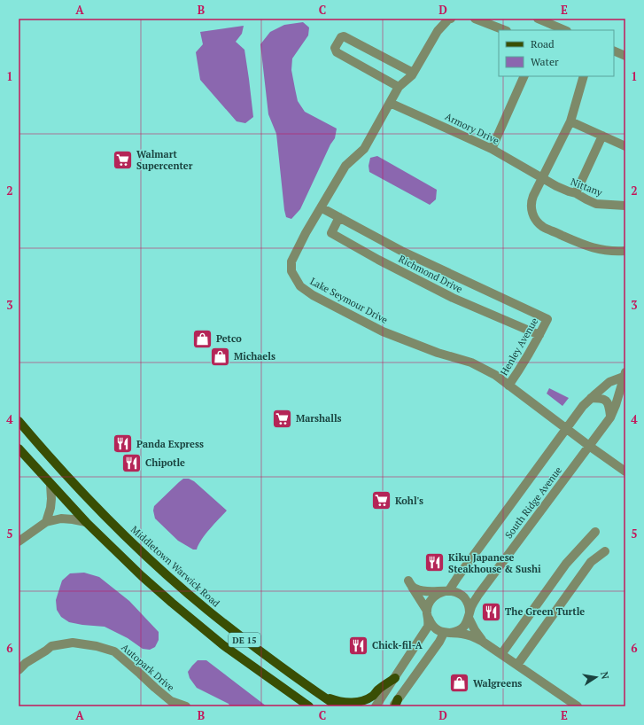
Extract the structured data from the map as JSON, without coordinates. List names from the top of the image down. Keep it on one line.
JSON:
{"streets":{"main road":["Middletown Warwick Road","DE 15"],"street":["Armory Drive","Nittany","Richmond Drive","Lake Seymour Drive","Henley Avenue","South Ridge Avenue","Autopark Drive"]},"crossings":[["Armory Drive","Nittany"],["Armory Drive","Lake Seymour Drive"],["Richmond Drive","Lake Seymour Drive"],["Richmond Drive","Henley Avenue"],["Lake Seymour Drive","Henley Avenue"],["Lake Seymour Drive","South Ridge Avenue"]],"places":{"supermarket":["Walmart Supercenter","Marshalls","Kohl's"],"shop":["Petco","Michaels","Walgreens"],"restaurant":["Panda Express","Chipotle","Kiku Japanese Steakhouse & Sushi","The Green Turtle","Chick-fil-A"]},"legend":["Road","Water"],"north":"right","grid":{"columns":["A","B","C","D","E"],"rows":["1","2","3","4","5","6"]}}
